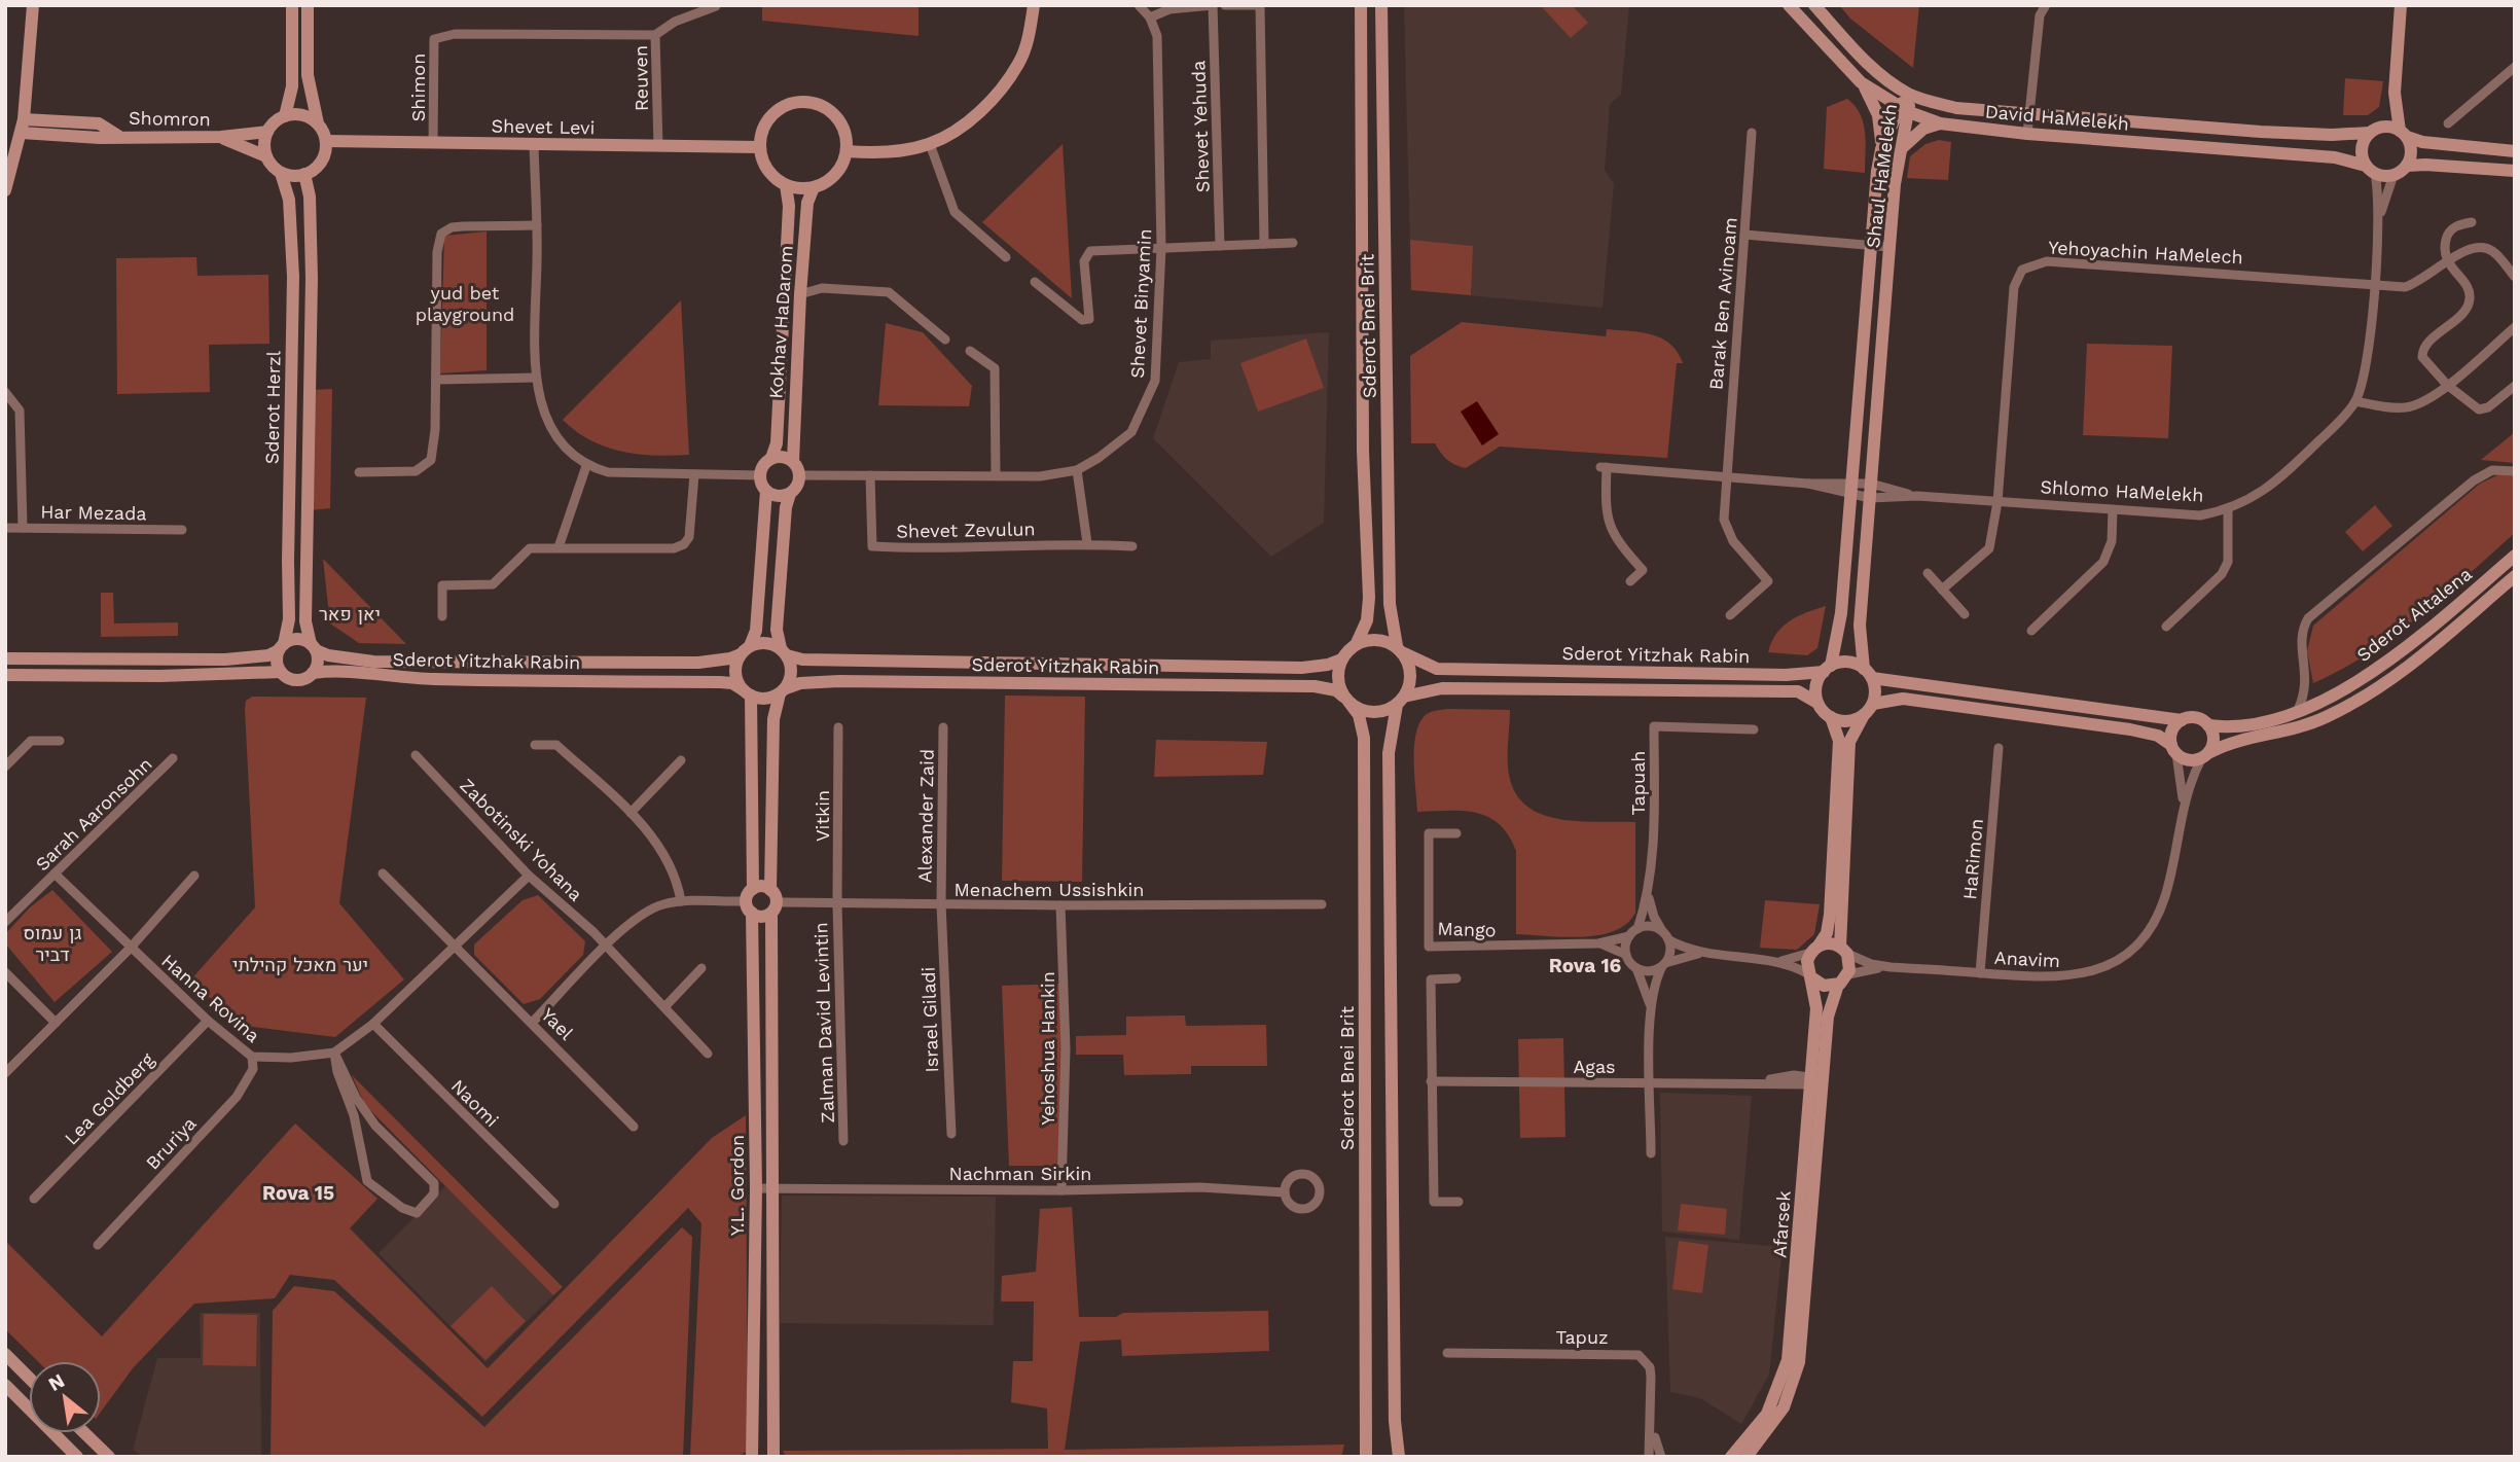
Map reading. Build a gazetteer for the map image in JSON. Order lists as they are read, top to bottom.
{
  "streets": {
    "main road": [
      "David HaMelekh",
      "Shomron",
      "Shevet Levi",
      "Shaul HaMelekh",
      "Kokhav HaDarom",
      "Sderot Bnei Brit",
      "Sderot Herzl",
      "Sderot Altalena",
      "Sderot Yitzhak Rabin",
      "Y.L. Gordon",
      "Afarsek"
    ],
    "street": [
      "Reuven",
      "Shimon",
      "Shevet Yehuda",
      "Yehoyachin HaMelech",
      "Shevet Binyamin",
      "Barak Ben Avinoam",
      "Shlomo HaMelekh",
      "Har Mezada",
      "Shevet Zevulun",
      "Tapuah",
      "Sarah Aaronsohn",
      "Vitkin",
      "Alexander Zaid",
      "Zabotinski Yohana",
      "HaRimon",
      "Menachem Ussishkin",
      "Mango",
      "Anavim",
      "Hanna Rovina",
      "Israel Giladi",
      "Zalman David Levintin",
      "Yael",
      "Yehoshua Hankin",
      "Agas",
      "Lea Goldberg",
      "Naomi",
      "Bruriya",
      "Nachman Sirkin",
      "Tapuz"
    ]
  },
  "crossings": [
    ["Reuven", "Shimon"],
    ["Reuven", "Shevet Levi"],
    ["Shimon", "Shevet Levi"],
    ["David HaMelekh", "Shaul HaMelekh"],
    ["David HaMelekh", "Shlomo HaMelekh"],
    ["Shomron", "Shevet Levi"],
    ["Shomron", "Sderot Herzl"],
    ["Shevet Levi", "Kokhav HaDarom"],
    ["Shevet Levi", "Sderot Herzl"],
    ["Shevet Yehuda", "Shevet Binyamin"],
    ["Shaul HaMelekh", "Shlomo HaMelekh"],
    ["Shaul HaMelekh", "Sderot Yitzhak Rabin"],
    ["Yehoyachin HaMelech", "Shlomo HaMelekh"],
    ["Shevet Binyamin", "Kokhav HaDarom"],
    ["Shevet Binyamin", "Shevet Zevulun"],
    ["Barak Ben Avinoam", "Shlomo HaMelekh"],
    ["Sderot Bnei Brit", "Sderot Yitzhak Rabin"],
    ["Sderot Herzl", "Sderot Yitzhak Rabin"],
    ["Sderot Altalena", "Anavim"],
    ["Sderot Yitzhak Rabin", "Y.L. Gordon"],
    ["Tapuah", "Mango"],
    ["Sarah Aaronsohn", "Hanna Rovina"],
    ["Vitkin", "Menachem Ussishkin"],
    ["Vitkin", "Zalman David Levintin"],
    ["Alexander Zaid", "Menachem Ussishkin"],
    ["Alexander Zaid", "Israel Giladi"],
    ["Zabotinski Yohana", "Hanna Rovina"],
    ["HaRimon", "Anavim"],
    ["Menachem Ussishkin", "Israel Giladi"],
    ["Menachem Ussishkin", "Zalman David Levintin"],
    ["Menachem Ussishkin", "Yehoshua Hankin"],
    ["Menachem Ussishkin", "Y.L. Gordon"],
    ["Anavim", "Afarsek"],
    ["Hanna Rovina", "Yael"],
    ["Hanna Rovina", "Lea Goldberg"],
    ["Hanna Rovina", "Naomi"],
    ["Hanna Rovina", "Bruriya"],
    ["Yehoshua Hankin", "Nachman Sirkin"],
    ["Agas", "Afarsek"],
    ["Nachman Sirkin", "Y.L. Gordon"]
  ],
  "districts": ["Rova 16", "Rova 15"],
  "parks": [
    "yud bet playground",
    "יאן פאר",
    "גן עמוס דביר",
    "יער מאכל קהילתי"
  ],
  "north": "top left"
}
